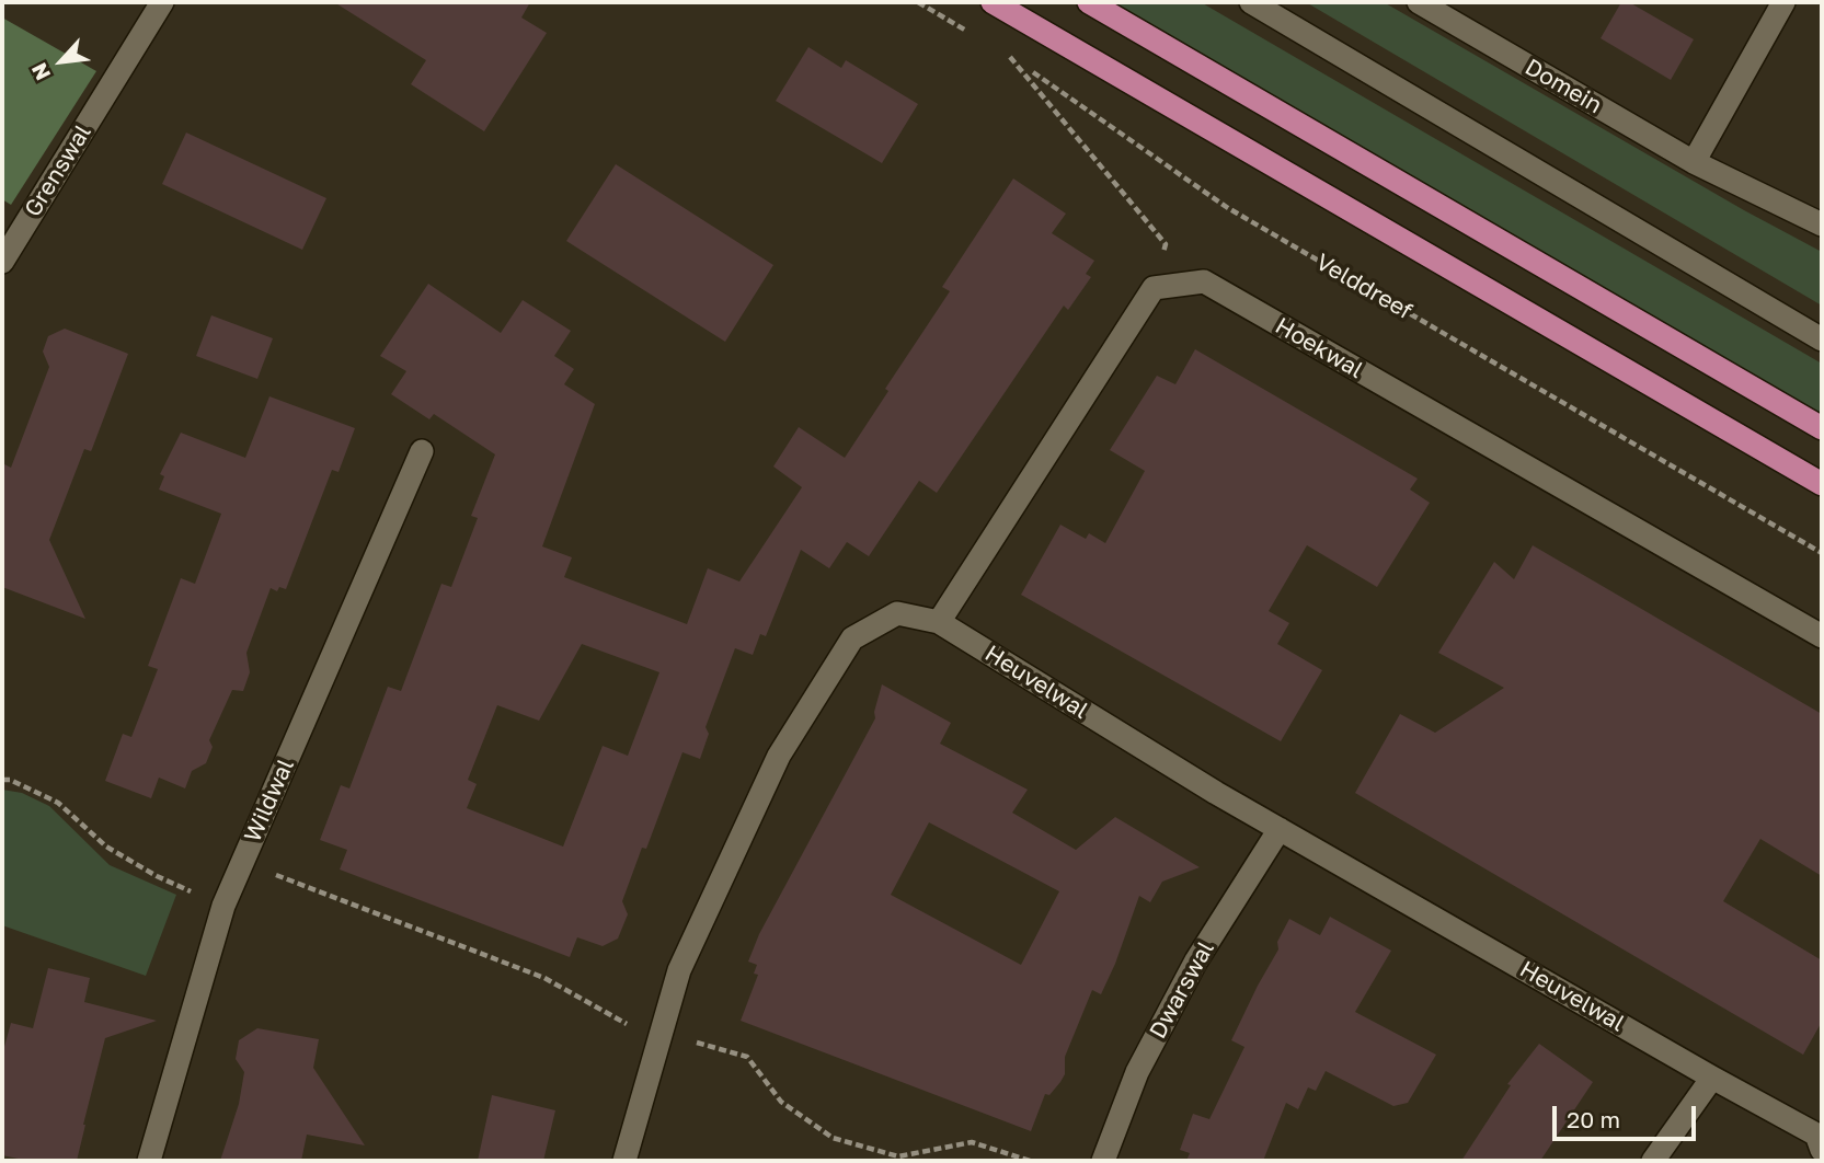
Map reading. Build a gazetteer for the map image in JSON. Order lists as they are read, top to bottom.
{
  "streets": {
    "street": [
      "Domein",
      "Grenswal",
      "Hoekwal",
      "Heuvelwal",
      "Wildwal",
      "Dwarswal"
    ],
    "path": ["Velddreef"]
  },
  "crossings": [
    ["Velddreef", "Hoekwal"],
    ["Heuvelwal", "Dwarswal"]
  ],
  "scale_bar": "20 m",
  "north": "bottom left"
}
